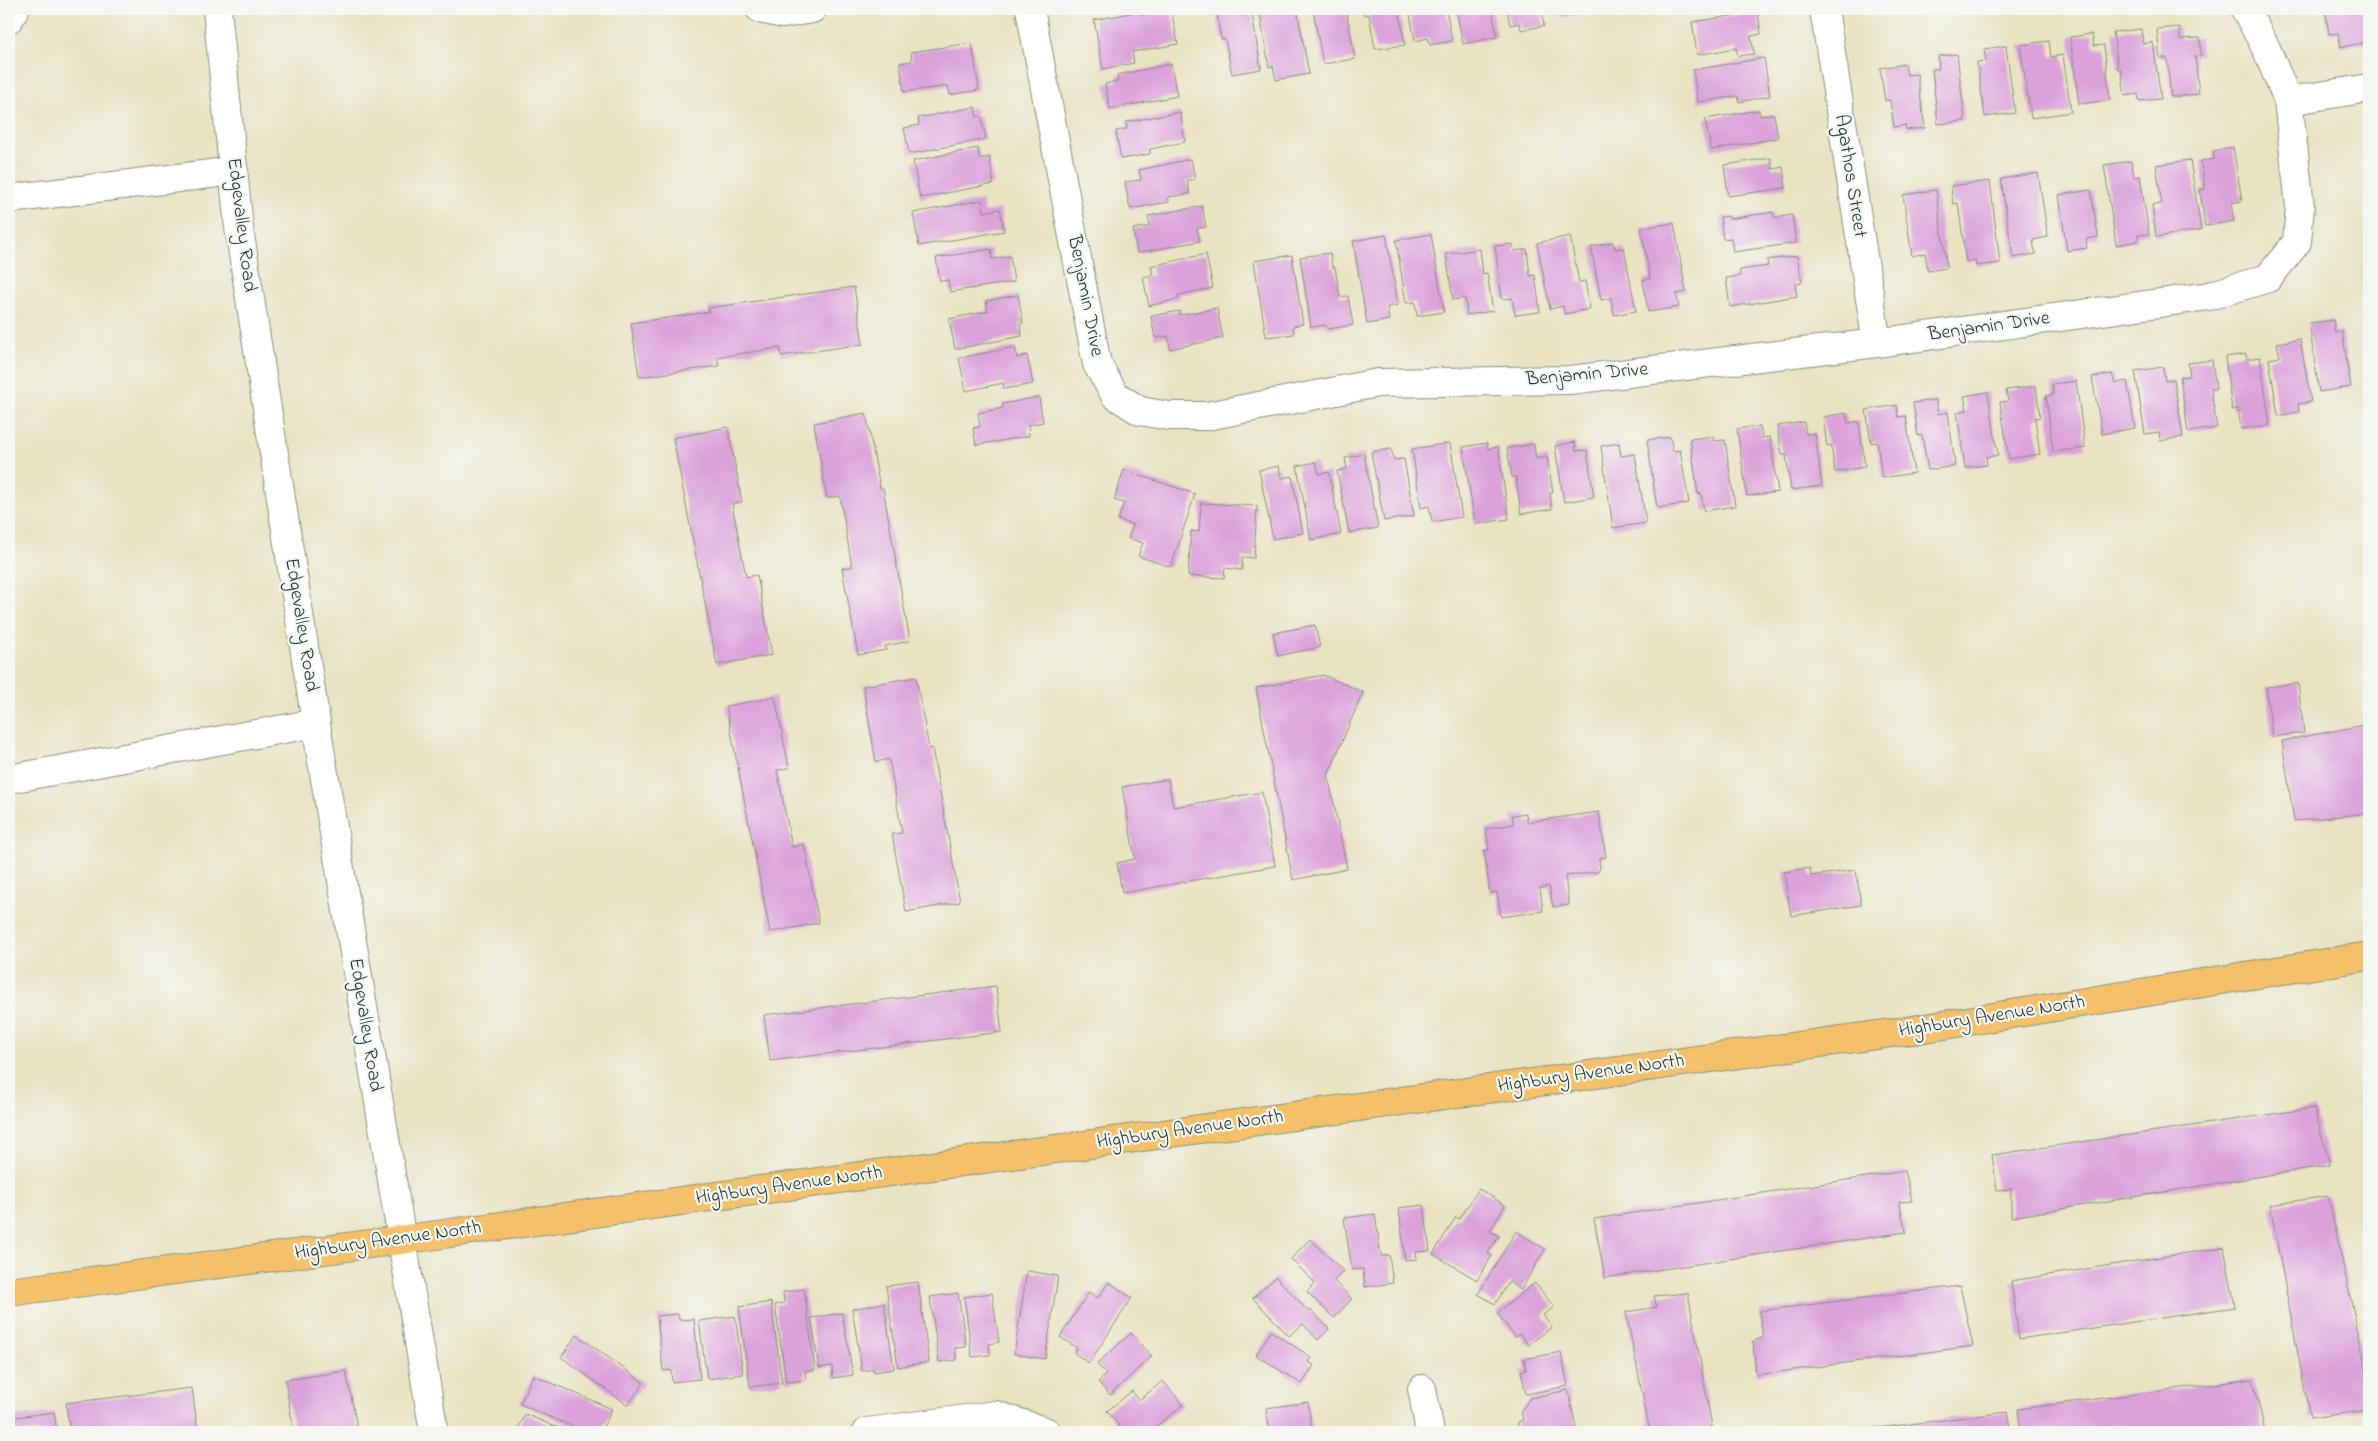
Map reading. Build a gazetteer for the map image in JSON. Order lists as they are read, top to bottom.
{
  "streets": {
    "main road": ["Highbury Avenue North"],
    "street": ["Agathos Street", "Edgevalley Road", "Benjamin Drive"]
  },
  "crossings": [
    ["Agathos Street", "Benjamin Drive"],
    ["Edgevalley Road", "Highbury Avenue North"]
  ]
}
